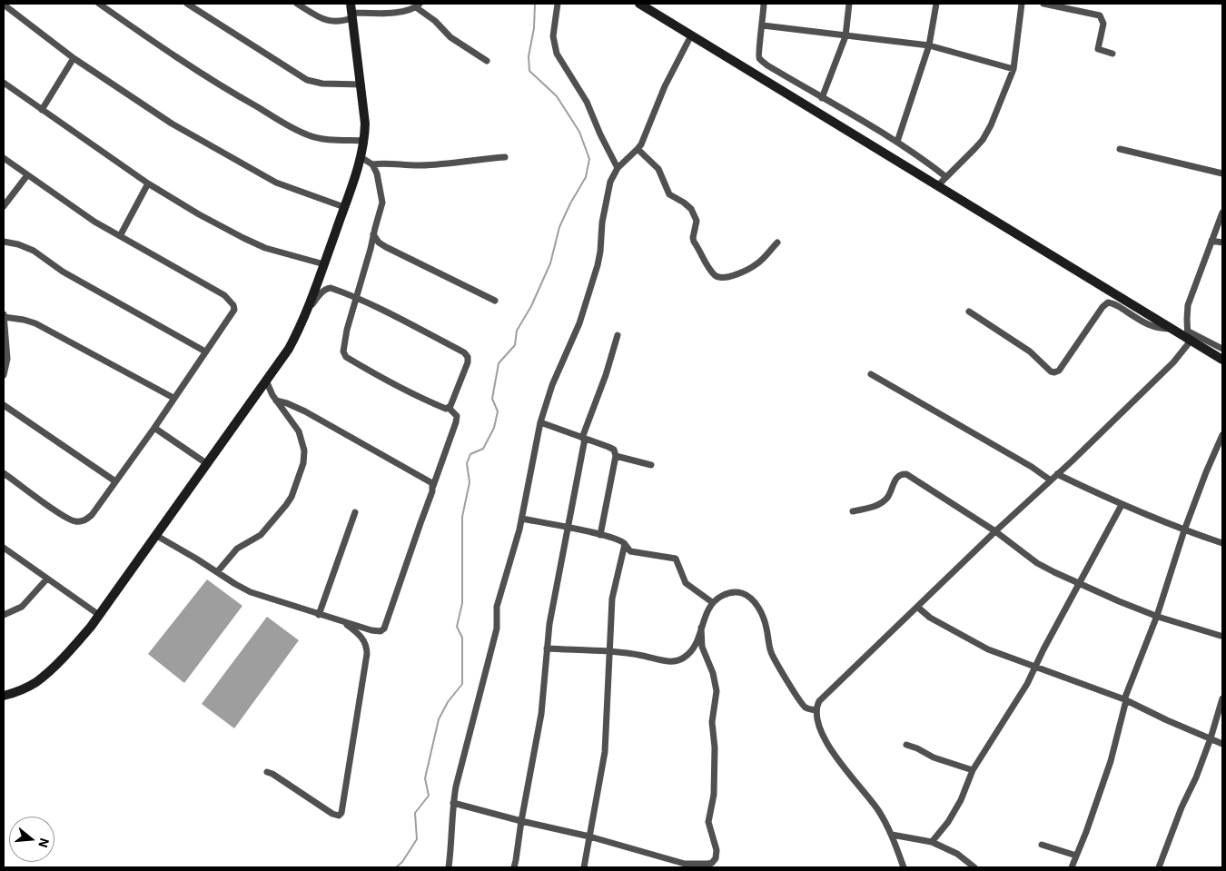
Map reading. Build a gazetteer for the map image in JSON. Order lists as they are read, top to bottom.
{
  "north": "right"
}
